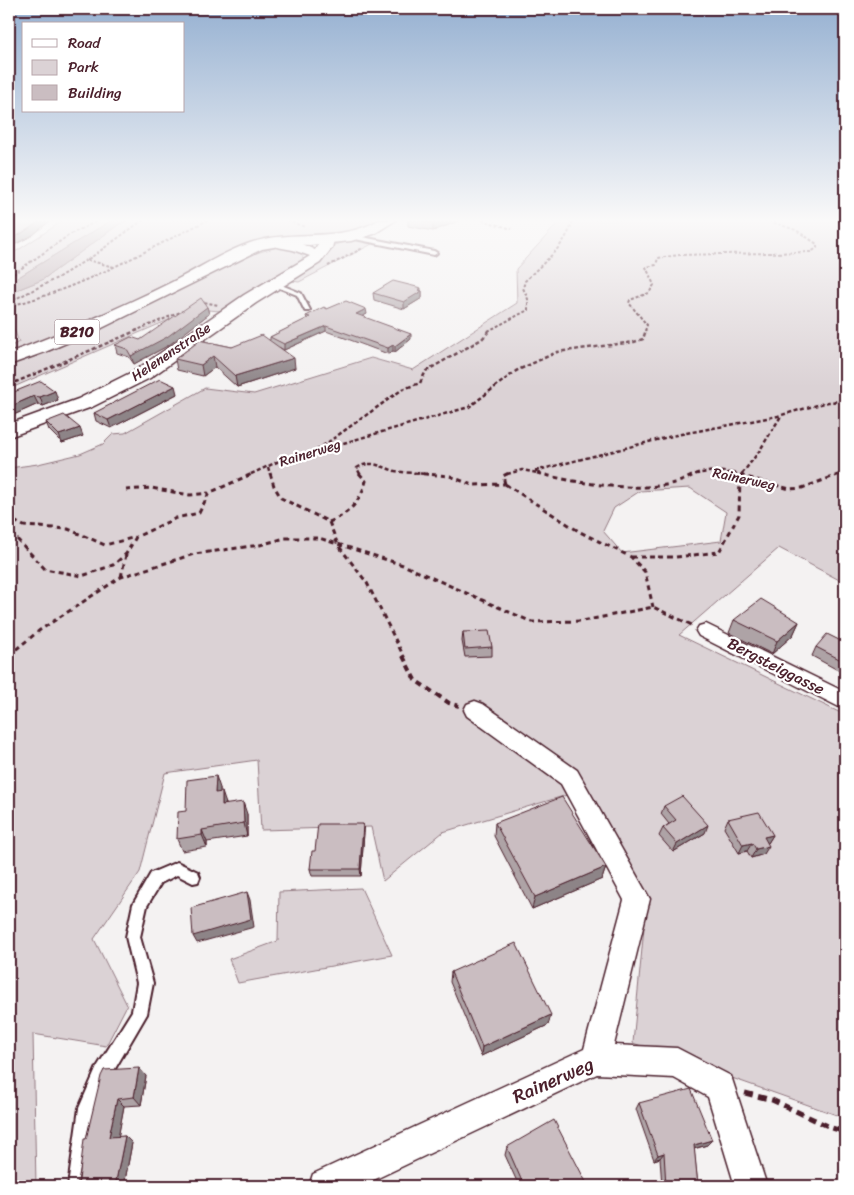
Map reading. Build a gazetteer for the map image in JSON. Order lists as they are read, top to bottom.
{
  "streets": {
    "main road": ["B210", "Helenenstraße"],
    "street": ["Rainerweg", "Bergsteiggasse"]
  },
  "legend": ["Road", "Park", "Building"]
}
